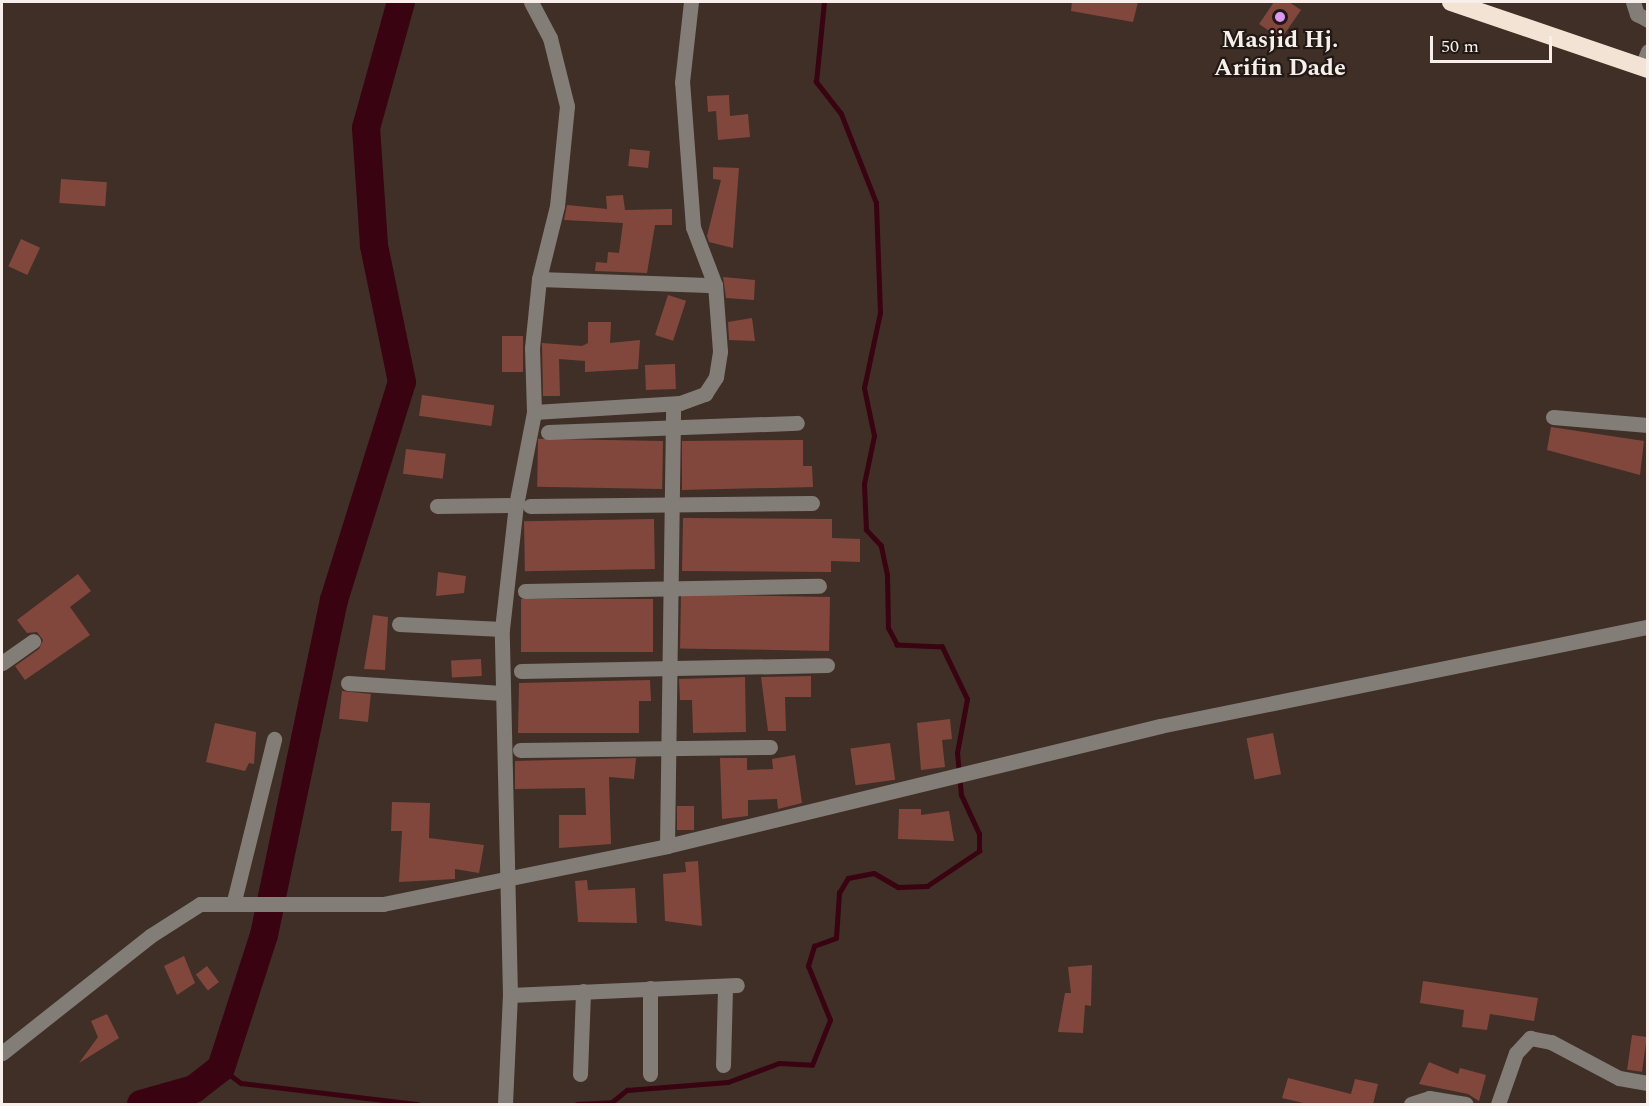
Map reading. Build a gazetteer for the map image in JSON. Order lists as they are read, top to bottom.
{
  "places": ["Masjid Hj. Arifin Dade"],
  "scale_bar": "50 m"
}
